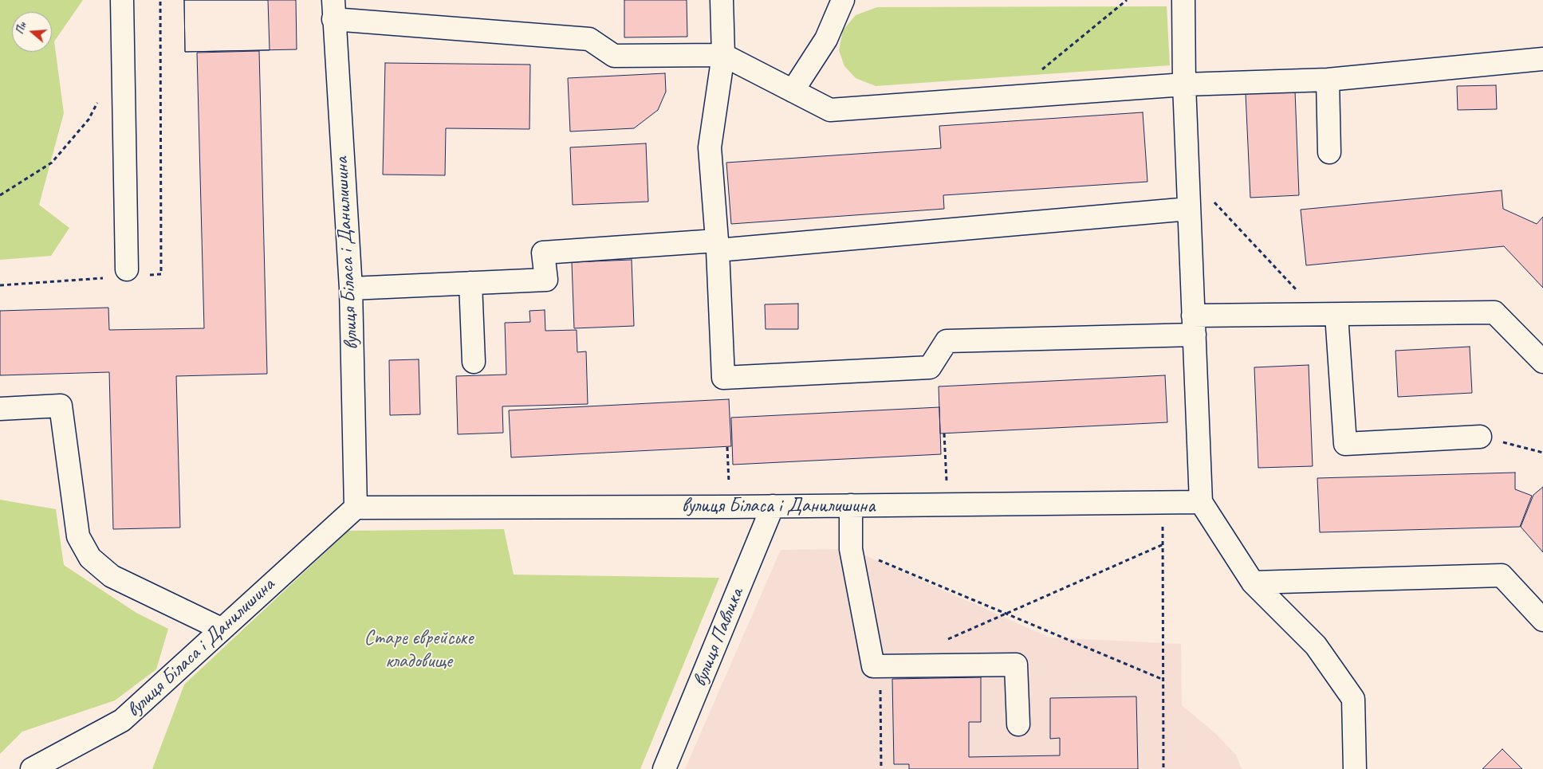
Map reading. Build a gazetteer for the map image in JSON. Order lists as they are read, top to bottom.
{
  "streets": {
    "street": ["вулиця Біласа і Данилишина", "вулиця Павлика"]
  },
  "crossings": [
    ["вулиця Біласа і Данилишина", "вулиця Павлика"]
  ],
  "parks": ["Старе єврейське кладовище"],
  "north": "left"
}
